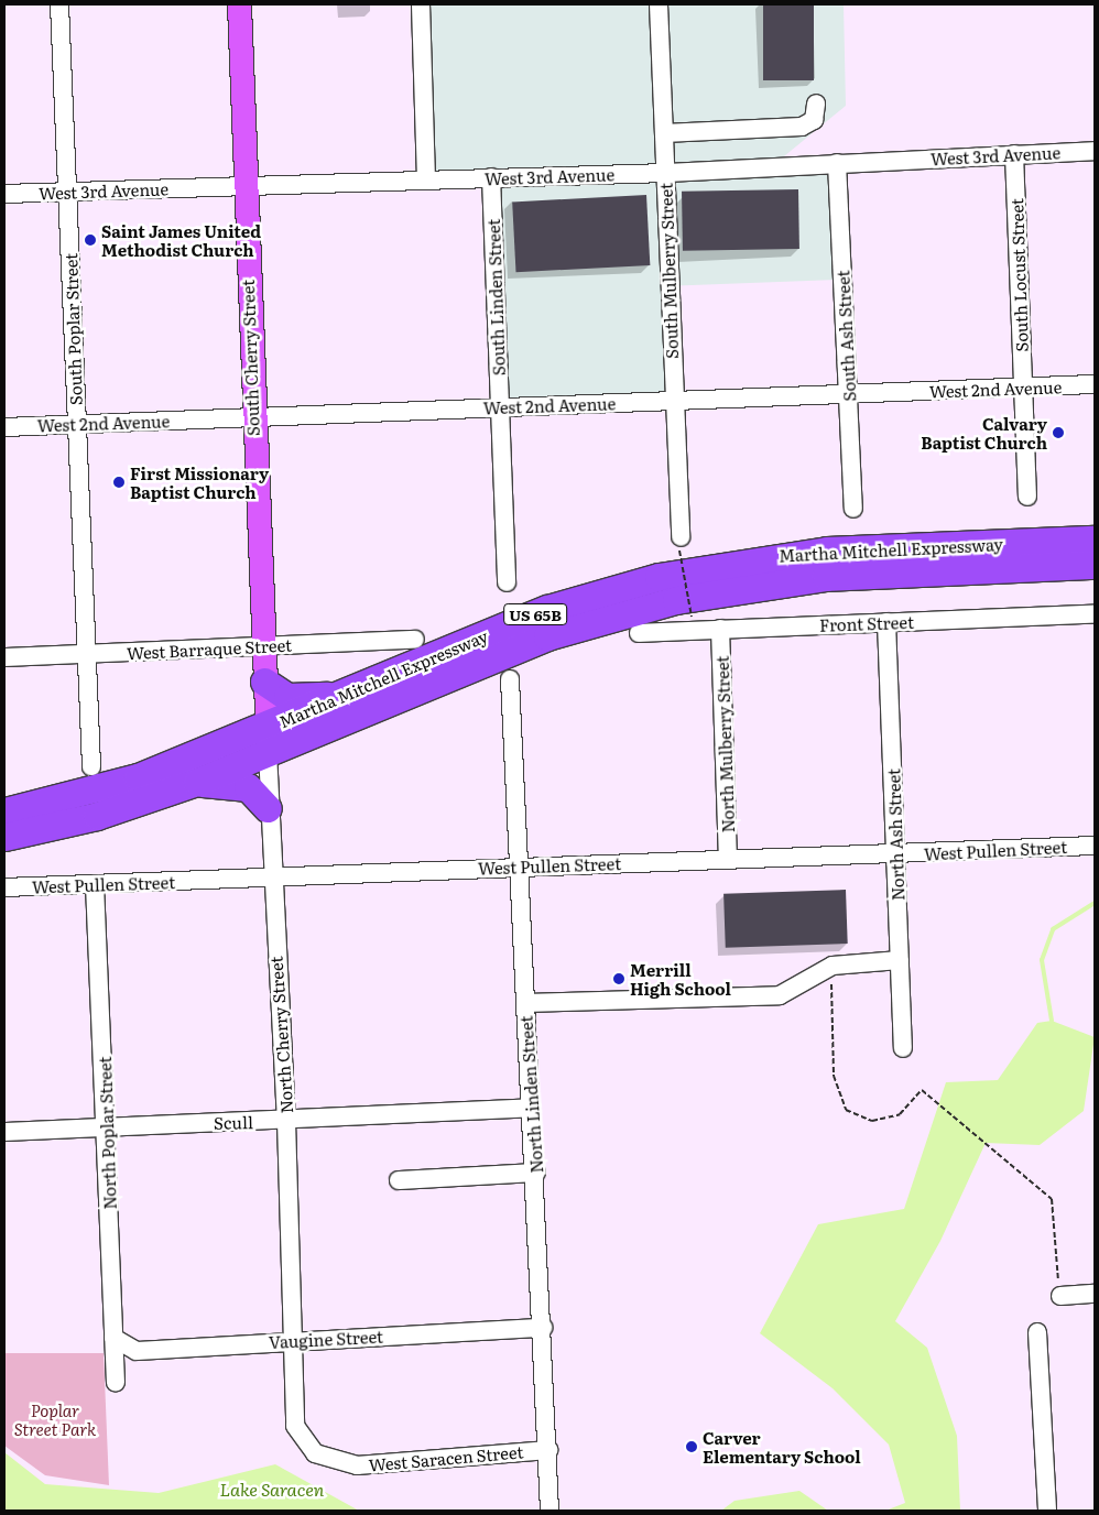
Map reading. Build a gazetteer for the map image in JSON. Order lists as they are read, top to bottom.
{
  "streets": {
    "highway": ["Martha Mitchell Expressway", "US 65B"],
    "main road": ["South Cherry Street", "North Cherry Street"],
    "street": [
      "West 3rd Avenue",
      "South Mulberry Street",
      "South Locust Street",
      "South Linden Street",
      "South Poplar Street",
      "South Ash Street",
      "West 2nd Avenue",
      "Front Street",
      "West Barraque Street",
      "North Mulberry Street",
      "North Ash Street",
      "West Pullen Street",
      "North Linden Street",
      "Scull",
      "North Poplar Street",
      "Vaugine Street",
      "West Saracen Street"
    ]
  },
  "crossings": [
    ["West 3rd Avenue", "South Mulberry Street"],
    ["West 3rd Avenue", "South Locust Street"],
    ["West 3rd Avenue", "South Linden Street"],
    ["West 3rd Avenue", "South Poplar Street"],
    ["West 3rd Avenue", "South Ash Street"],
    ["West 3rd Avenue", "South Cherry Street"],
    ["South Mulberry Street", "West 2nd Avenue"],
    ["South Locust Street", "West 2nd Avenue"],
    ["South Linden Street", "West 2nd Avenue"],
    ["South Poplar Street", "West 2nd Avenue"],
    ["South Poplar Street", "West Barraque Street"],
    ["South Ash Street", "West 2nd Avenue"],
    ["South Cherry Street", "West 2nd Avenue"],
    ["South Cherry Street", "West Barraque Street"],
    ["South Cherry Street", "North Cherry Street"],
    ["Martha Mitchell Expressway", "North Cherry Street"],
    ["Front Street", "North Mulberry Street"],
    ["Front Street", "North Ash Street"],
    ["West Barraque Street", "North Cherry Street"],
    ["North Mulberry Street", "West Pullen Street"],
    ["North Ash Street", "West Pullen Street"],
    ["West Pullen Street", "North Cherry Street"],
    ["West Pullen Street", "North Linden Street"],
    ["West Pullen Street", "North Poplar Street"],
    ["North Cherry Street", "Scull"],
    ["North Cherry Street", "Vaugine Street"],
    ["North Cherry Street", "West Saracen Street"],
    ["North Linden Street", "Scull"],
    ["North Linden Street", "Vaugine Street"],
    ["North Linden Street", "West Saracen Street"],
    ["Scull", "North Poplar Street"],
    ["North Poplar Street", "Vaugine Street"]
  ],
  "water": ["Lake Saracen"],
  "parks": ["Poplar Street Park"],
  "places": [
    "Saint James United Methodist Church",
    "Calvary Baptist Church",
    "First Missionary Baptist Church",
    "Merrill High School",
    "Carver Elementary School"
  ]
}
